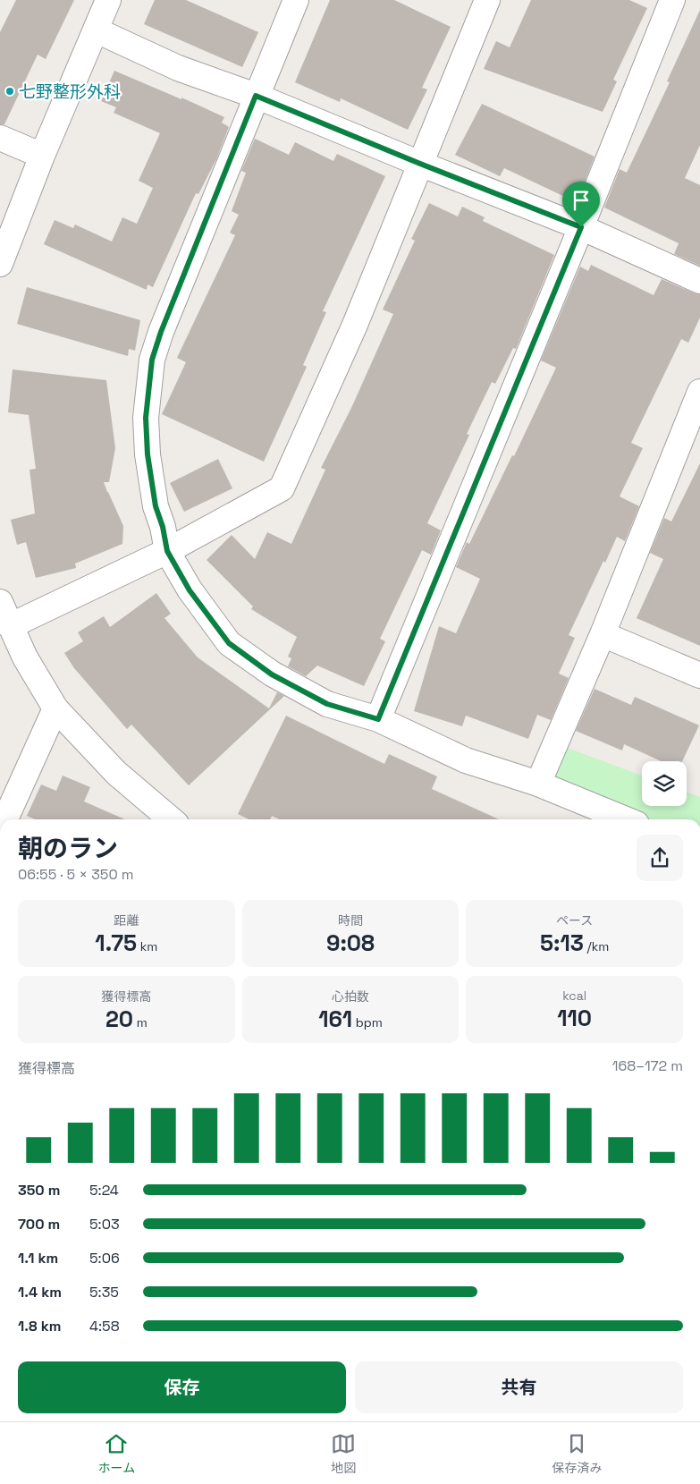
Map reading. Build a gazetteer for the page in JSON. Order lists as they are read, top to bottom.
{
  "places": ["七野整形外科"],
  "page": {
    "heading": ["朝のラン", "06:55 · 5 × 350 m"],
    "stats": [
      ["距離", "1.75 km"],
      ["時間", "9:08"],
      ["ペース", "5:13 /km"],
      ["獲得標高", "20 m"],
      ["心拍数", "161 bpm"],
      ["kcal", "110"]
    ],
    "chart": ["獲得標高", "168–172 m"],
    "list": [
      {
        "name": "350 m",
        "note": "5:24"
      },
      {
        "name": "700 m",
        "note": "5:03"
      },
      {
        "name": "1.1 km",
        "note": "5:06"
      },
      {
        "name": "1.4 km",
        "note": "5:35"
      },
      {
        "name": "1.8 km",
        "note": "4:58"
      }
    ],
    "buttons": ["保存", "共有"],
    "tabs": ["ホーム", "地図", "保存済み"]
  }
}
